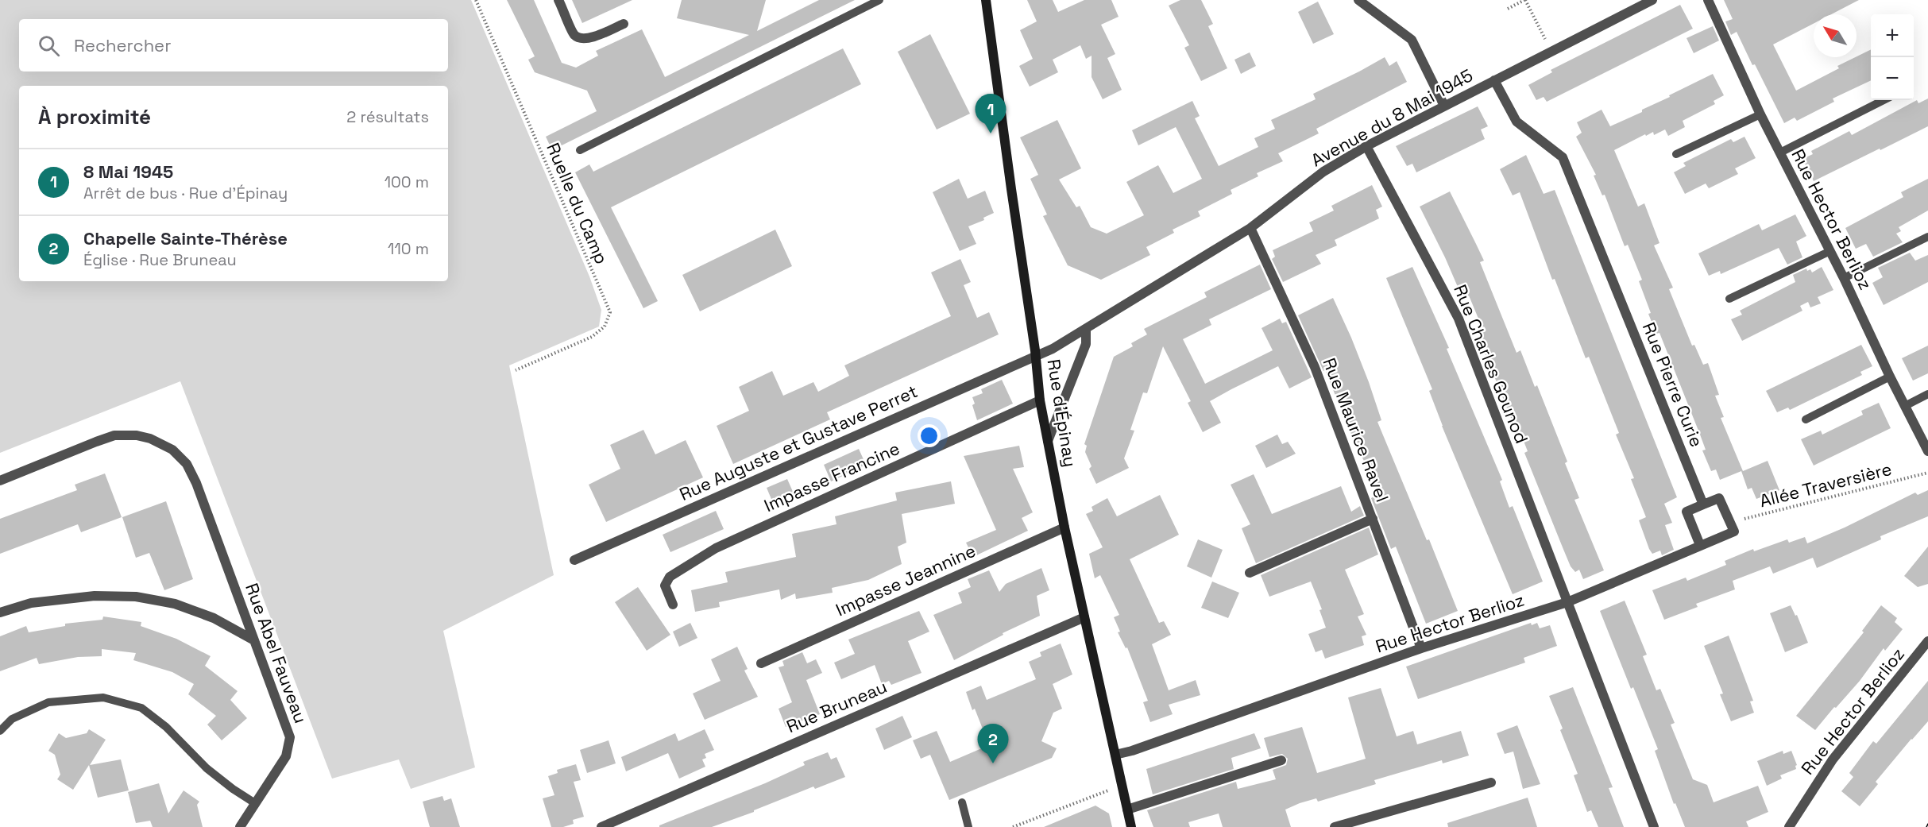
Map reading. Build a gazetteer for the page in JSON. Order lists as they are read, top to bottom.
{
  "streets": {
    "main road": ["Rue d'Épinay"],
    "street": [
      "Avenue du 8 Mai 1945",
      "Rue Hector Berlioz",
      "Rue Charles Gounod",
      "Rue Pierre Curie",
      "Rue Maurice Ravel",
      "Rue Auguste et Gustave Perret",
      "Impasse Francine",
      "Impasse Jeannine",
      "Rue Abel Fauveau",
      "Rue Bruneau"
    ],
    "path": ["Ruelle du Camp", "Allée Traversière"]
  },
  "crossings": [
    ["Avenue du 8 Mai 1945", "Rue Charles Gounod"],
    ["Avenue du 8 Mai 1945", "Rue Pierre Curie"],
    ["Avenue du 8 Mai 1945", "Rue d'Épinay"],
    ["Avenue du 8 Mai 1945", "Rue Maurice Ravel"],
    ["Avenue du 8 Mai 1945", "Rue Auguste et Gustave Perret"],
    ["Rue Hector Berlioz", "Rue Charles Gounod"],
    ["Rue Hector Berlioz", "Rue d'Épinay"],
    ["Rue Hector Berlioz", "Rue Maurice Ravel"],
    ["Rue d'Épinay", "Rue Auguste et Gustave Perret"],
    ["Rue d'Épinay", "Impasse Francine"],
    ["Rue d'Épinay", "Impasse Jeannine"],
    ["Rue d'Épinay", "Rue Bruneau"]
  ],
  "north": "top left",
  "page": {
    "map_buttons": ["+", "−"],
    "search": "Rechercher",
    "heading": ["À proximité", "2 résultats"],
    "pins": ["1", "2"],
    "list": [
      {
        "mark": "1",
        "name": "8 Mai 1945",
        "note": "Arrêt de bus · Rue d'Épinay",
        "value": "100 m"
      },
      {
        "mark": "2",
        "name": "Chapelle Sainte-Thérèse",
        "note": "Église · Rue Bruneau",
        "value": "110 m"
      }
    ]
  }
}
